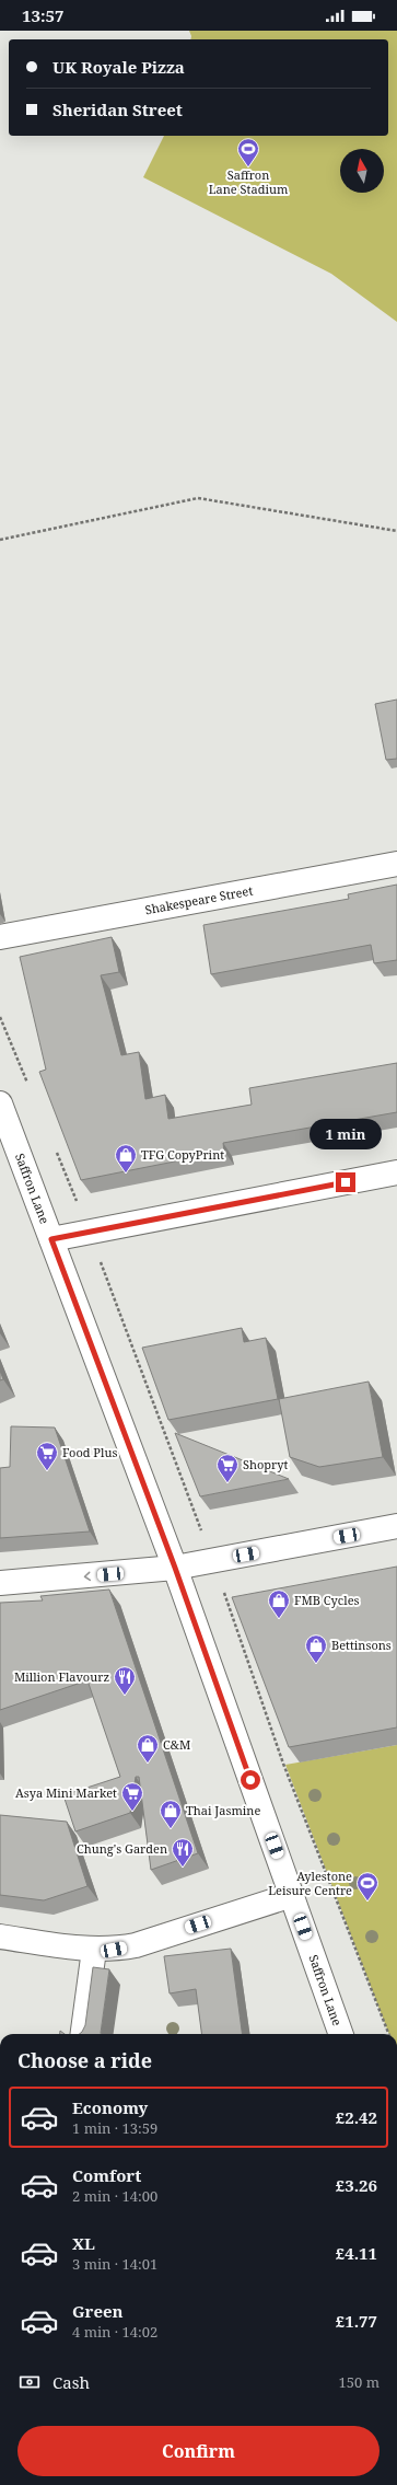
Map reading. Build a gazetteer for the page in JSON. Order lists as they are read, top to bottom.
{
  "streets": {
    "street": ["Shakespeare Street", "Saffron Lane"]
  },
  "places": {
    "sports": ["Saffron Lane Stadium", "Aylestone Leisure Centre"],
    "shop": [
      "TFG CopyPrint",
      "FMB Cycles",
      "Bettinsons",
      "C&M",
      "Thai Jasmine"
    ],
    "supermarket": ["Food Plus", "Shopryt", "Asya Mini Market"],
    "restaurant": ["Million Flavourz", "Chung's Garden"]
  },
  "north": "top",
  "page": {
    "status": "13:57",
    "banner": ["UK Royale Pizza", "Sheridan Street"],
    "bubble": "1 min",
    "heading": "Choose a ride",
    "list": [
      {
        "name": "Economy",
        "note": "1 min · 13:59",
        "value": "£2.42"
      },
      {
        "name": "Comfort",
        "note": "2 min · 14:00",
        "value": "£3.26"
      },
      {
        "name": "XL",
        "note": "3 min · 14:01",
        "value": "£4.11"
      },
      {
        "name": "Green",
        "note": "4 min · 14:02",
        "value": "£1.77"
      }
    ],
    "pay": ["Cash", "150 m"],
    "buttons": "Confirm"
  }
}
